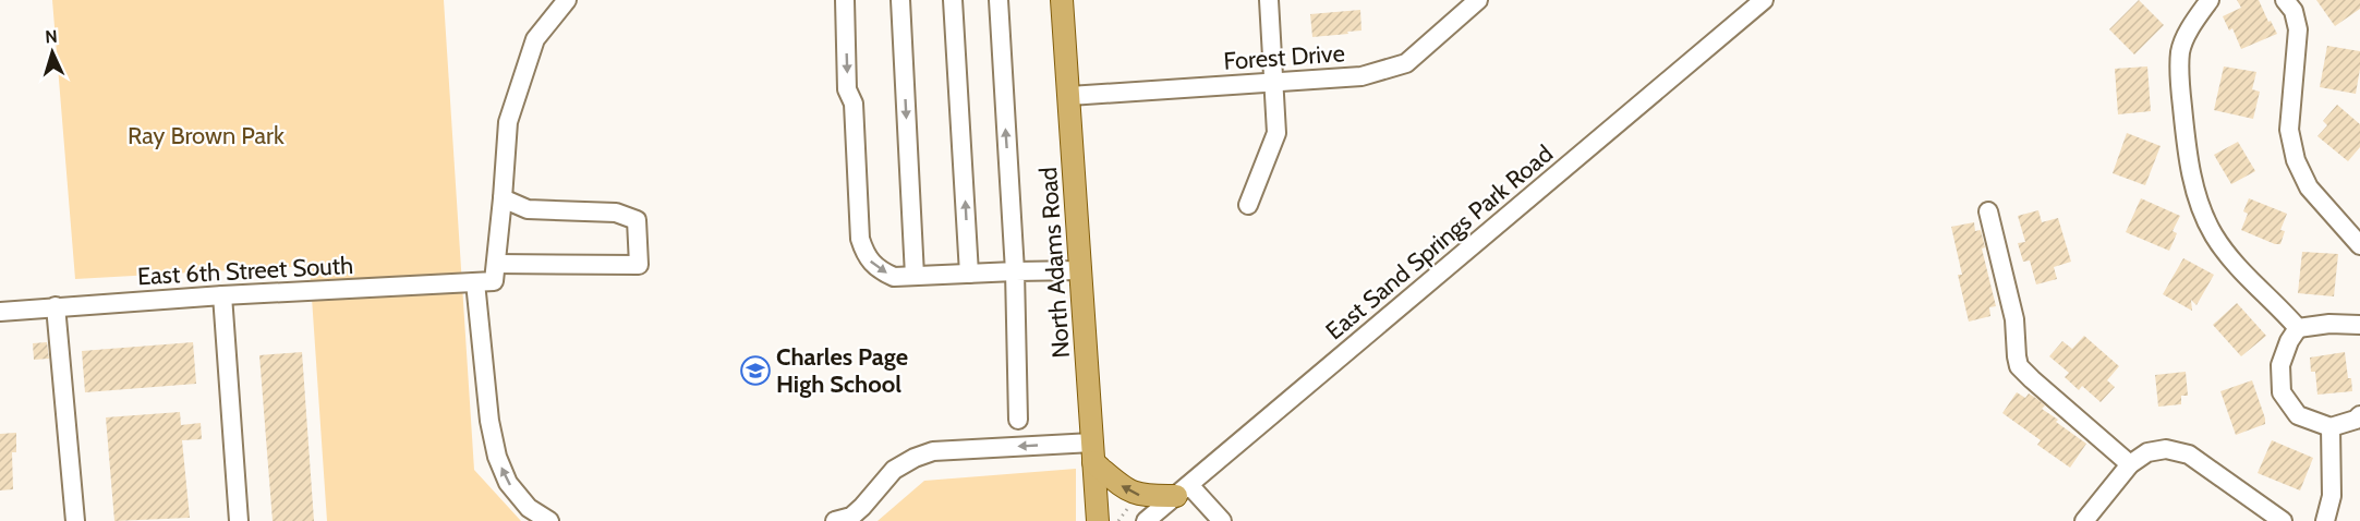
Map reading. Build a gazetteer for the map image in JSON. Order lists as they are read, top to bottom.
{
  "streets": {
    "main road": ["North Adams Road"],
    "street": ["Forest Drive", "East Sand Springs Park Road", "East 6th Street South"]
  },
  "crossings": [
    ["Forest Drive", "North Adams Road"]
  ],
  "parks": ["Ray Brown Park"],
  "places": {
    "school or university": ["Charles Page High School"]
  },
  "north": "top"
}
